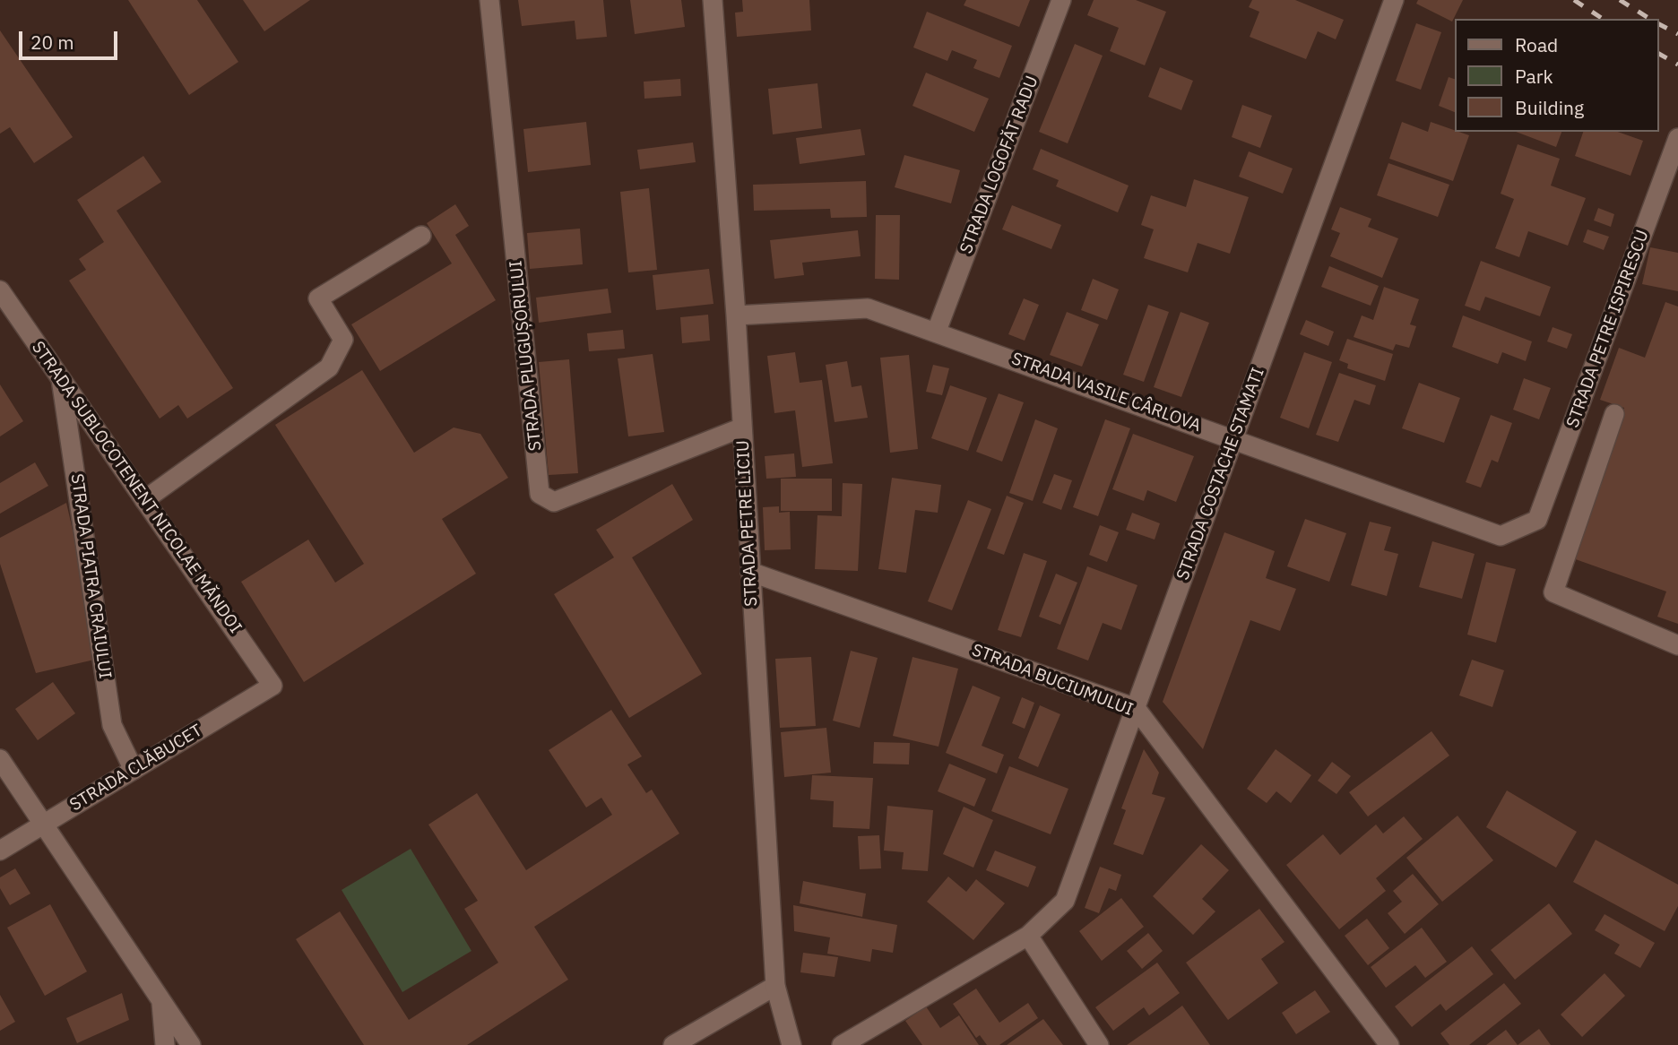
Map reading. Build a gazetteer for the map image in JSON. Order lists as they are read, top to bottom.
{
  "streets": {
    "street": [
      "STRADA LOGOFĂT RADU",
      "STRADA PETRE ISPIRESCU",
      "STRADA PLUGUȘORULUI",
      "STRADA VASILE CÂRLOVA",
      "STRADA COSTACHE STAMATI",
      "STRADA SUBLOCOTENENT NICOLAE MĂNDOI",
      "STRADA PETRE LICIU",
      "STRADA PIATRA CRAIULUI",
      "STRADA BUCIUMULUI",
      "STRADA CLĂBUCET"
    ]
  },
  "crossings": [
    ["STRADA LOGOFĂT RADU", "STRADA VASILE CÂRLOVA"],
    ["STRADA PETRE ISPIRESCU", "STRADA VASILE CÂRLOVA"],
    ["STRADA PLUGUȘORULUI", "STRADA PETRE LICIU"],
    ["STRADA VASILE CÂRLOVA", "STRADA COSTACHE STAMATI"],
    ["STRADA VASILE CÂRLOVA", "STRADA PETRE LICIU"],
    ["STRADA COSTACHE STAMATI", "STRADA BUCIUMULUI"],
    ["STRADA SUBLOCOTENENT NICOLAE MĂNDOI", "STRADA PIATRA CRAIULUI"],
    ["STRADA SUBLOCOTENENT NICOLAE MĂNDOI", "STRADA CLĂBUCET"],
    ["STRADA PETRE LICIU", "STRADA BUCIUMULUI"],
    ["STRADA PIATRA CRAIULUI", "STRADA CLĂBUCET"]
  ],
  "legend": ["Road", "Park", "Building"],
  "scale_bar": "20 m"
}
